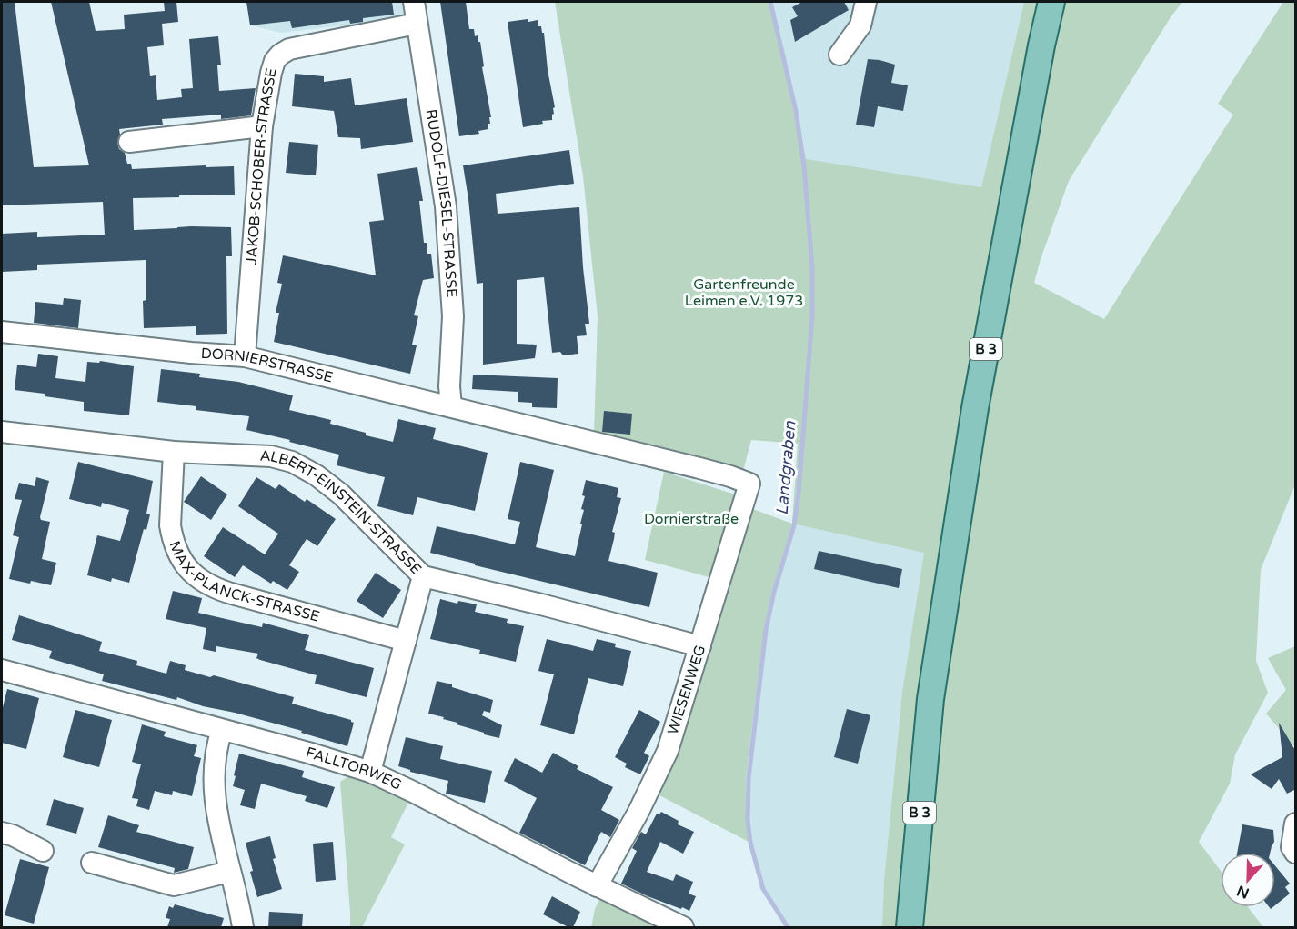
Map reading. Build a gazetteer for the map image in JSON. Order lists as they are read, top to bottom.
{
  "streets": {
    "main road": ["B 3"],
    "street": [
      "JAKOB-SCHOBER-STRASSE",
      "RUDOLF-DIESEL-STRASSE",
      "DORNIERSTRASSE",
      "ALBERT-EINSTEIN-STRASSE",
      "MAX-PLANCK-STRASSE",
      "WIESENWEG",
      "FALLTORWEG"
    ]
  },
  "crossings": [
    ["JAKOB-SCHOBER-STRASSE", "RUDOLF-DIESEL-STRASSE"],
    ["JAKOB-SCHOBER-STRASSE", "DORNIERSTRASSE"],
    ["RUDOLF-DIESEL-STRASSE", "DORNIERSTRASSE"],
    ["DORNIERSTRASSE", "WIESENWEG"],
    ["ALBERT-EINSTEIN-STRASSE", "MAX-PLANCK-STRASSE"],
    ["ALBERT-EINSTEIN-STRASSE", "WIESENWEG"],
    ["WIESENWEG", "FALLTORWEG"]
  ],
  "water": ["Landgraben"],
  "parks": ["Gartenfreunde Leimen e.V. 1973", "Dornierstraße"],
  "north": "bottom"
}
